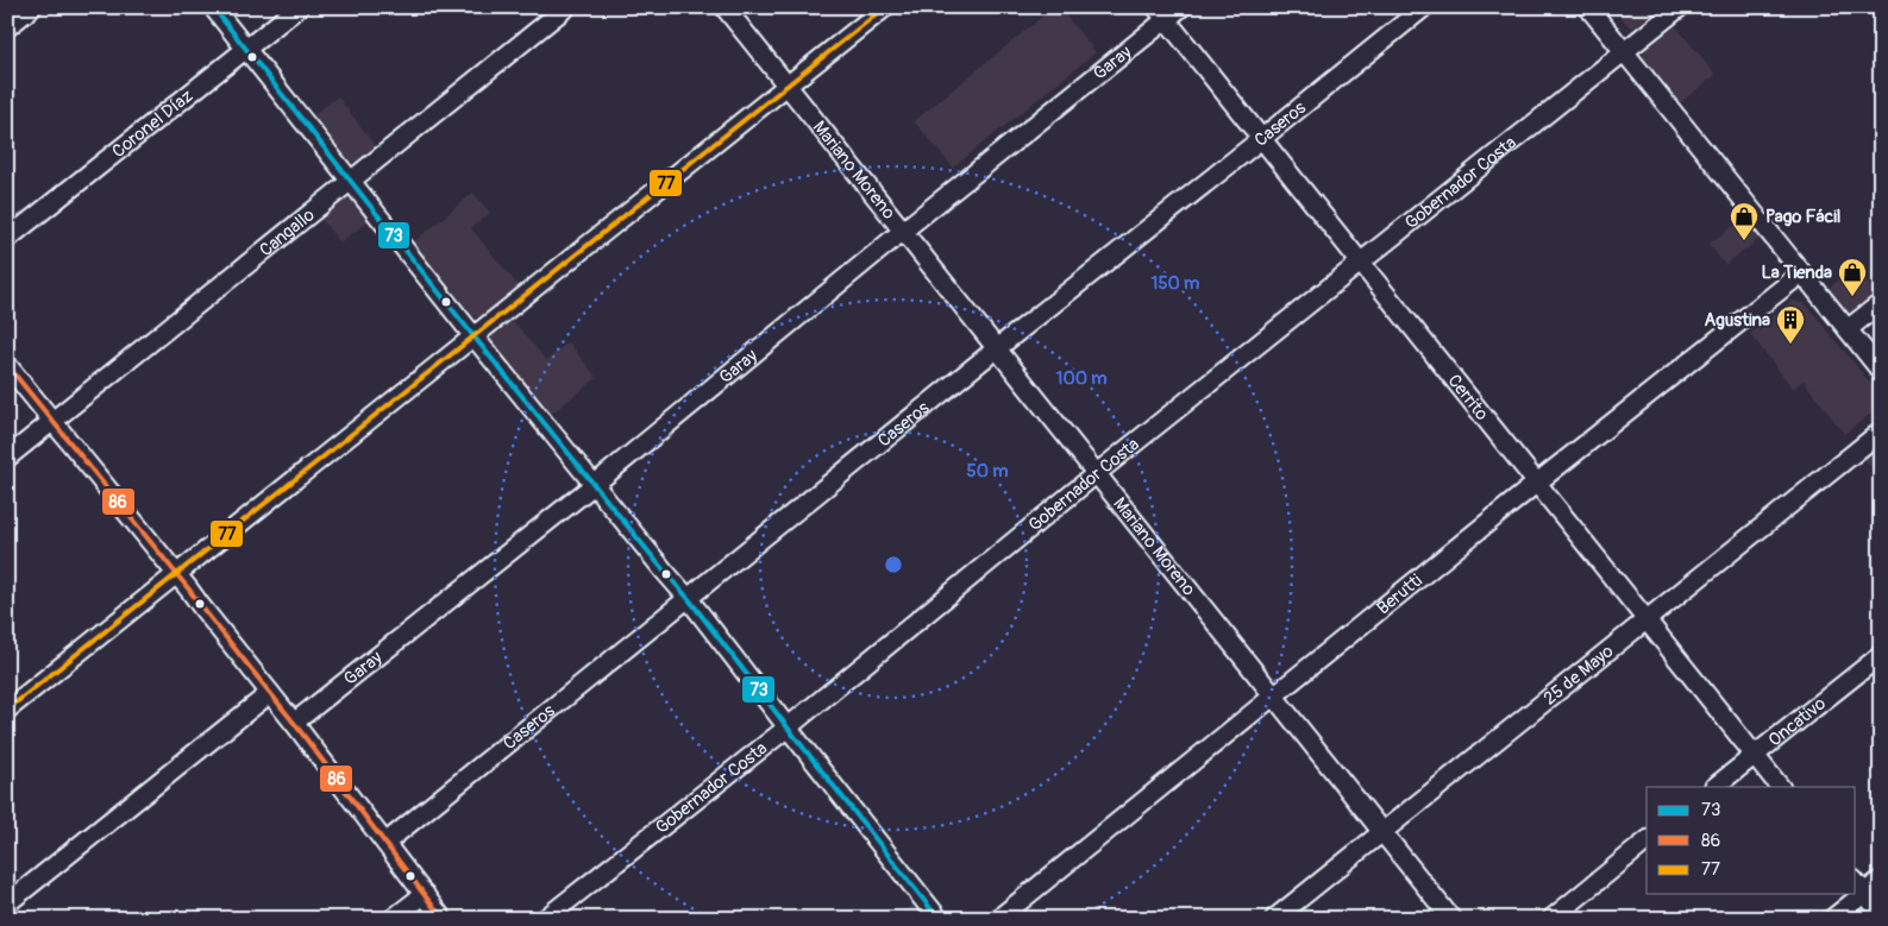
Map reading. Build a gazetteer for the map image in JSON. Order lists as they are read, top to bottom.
{
  "streets": {
    "street": [
      "Garay",
      "Coronel Díaz",
      "Caseros",
      "Mariano Moreno",
      "Gobernador Costa",
      "Cangallo",
      "Cerrito",
      "Berutti",
      "25 de Mayo",
      "Oncativo"
    ]
  },
  "crossings": [
    ["Garay", "Mariano Moreno"],
    ["Garay", "Cerrito"],
    ["Caseros", "Mariano Moreno"],
    ["Caseros", "Cerrito"],
    ["Mariano Moreno", "Gobernador Costa"],
    ["Mariano Moreno", "Berutti"],
    ["Mariano Moreno", "25 de Mayo"],
    ["Gobernador Costa", "Cerrito"],
    ["Cerrito", "Berutti"],
    ["Cerrito", "25 de Mayo"],
    ["Cerrito", "Oncativo"]
  ],
  "places": {
    "shop": ["Pago Fácil", "La Tienda"],
    "building": ["Agustina"]
  },
  "lines": ["transit line 73", "transit line 77", "transit line 86"],
  "legend": ["73", "86", "77"],
  "rings": ["150 m", "100 m", "50 m"]
}
